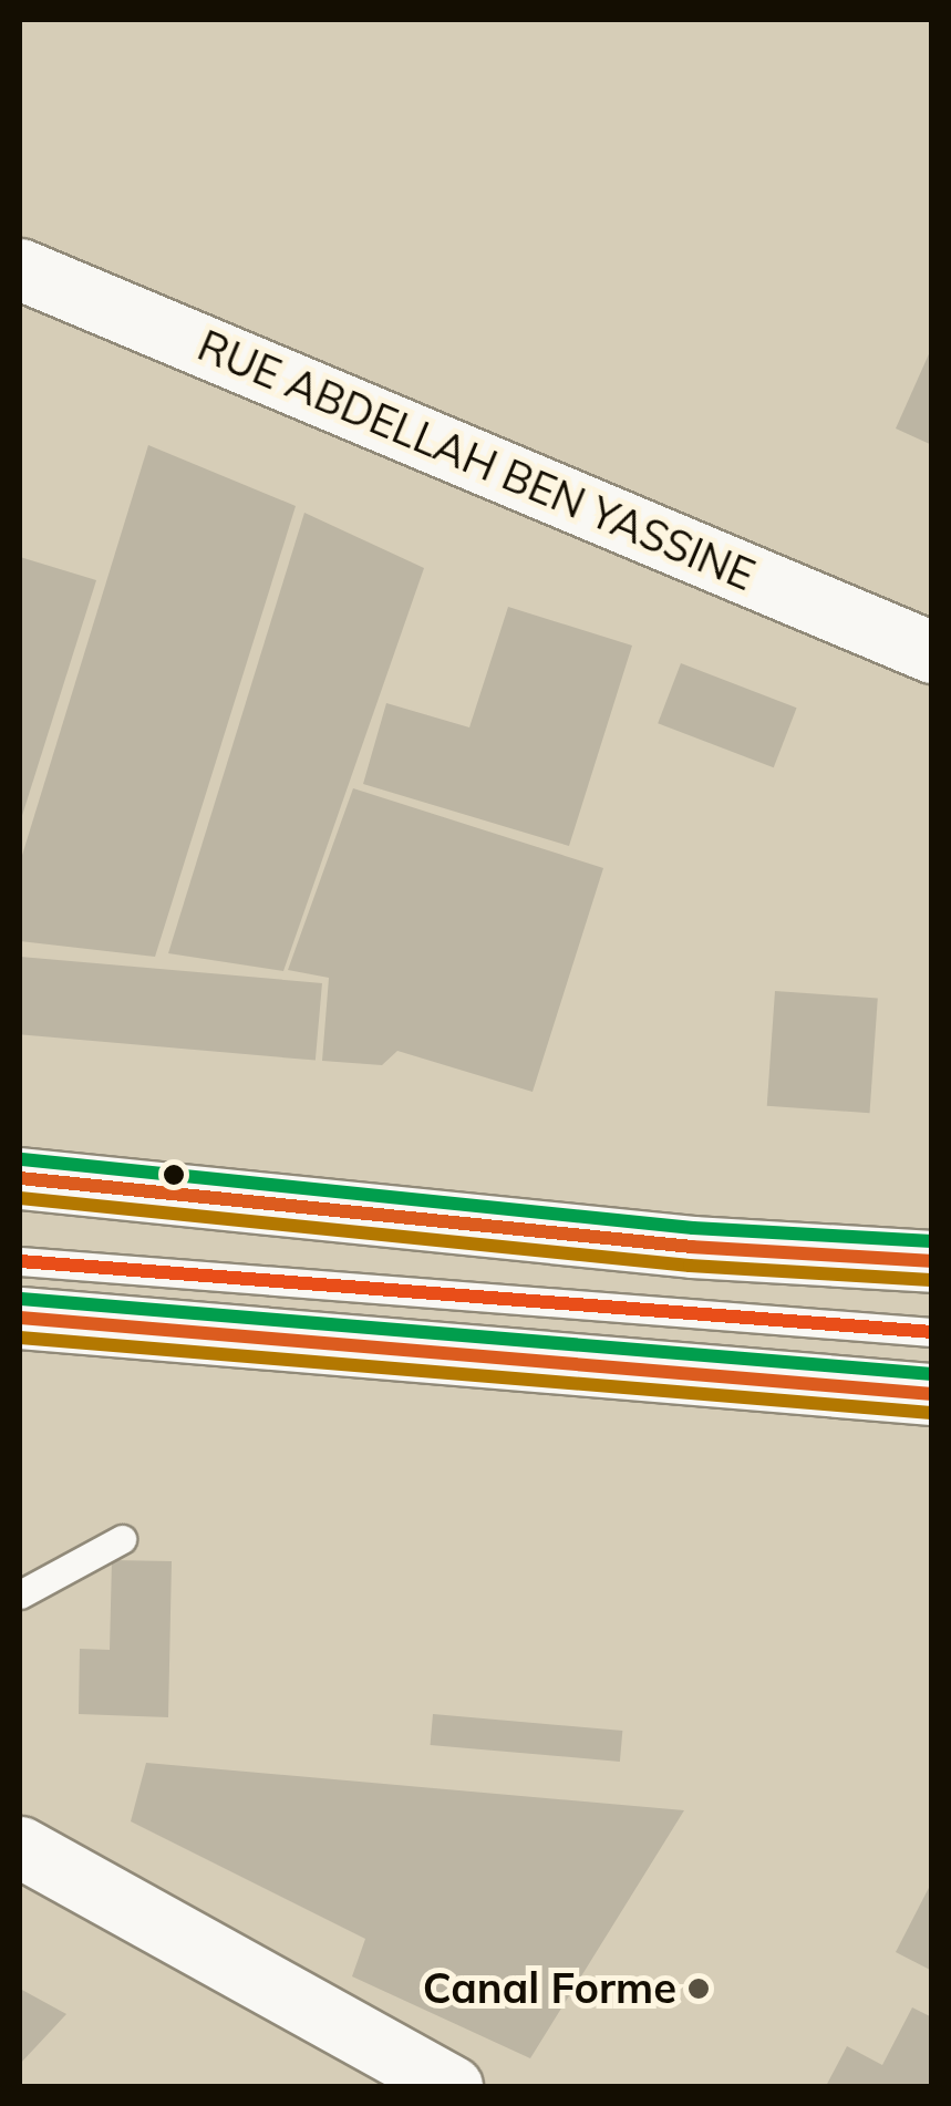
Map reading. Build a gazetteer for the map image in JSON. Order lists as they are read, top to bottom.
{
  "streets": {
    "main road": ["RUE ABDELLAH BEN YASSINE"]
  },
  "places": ["Canal Forme"]
}
